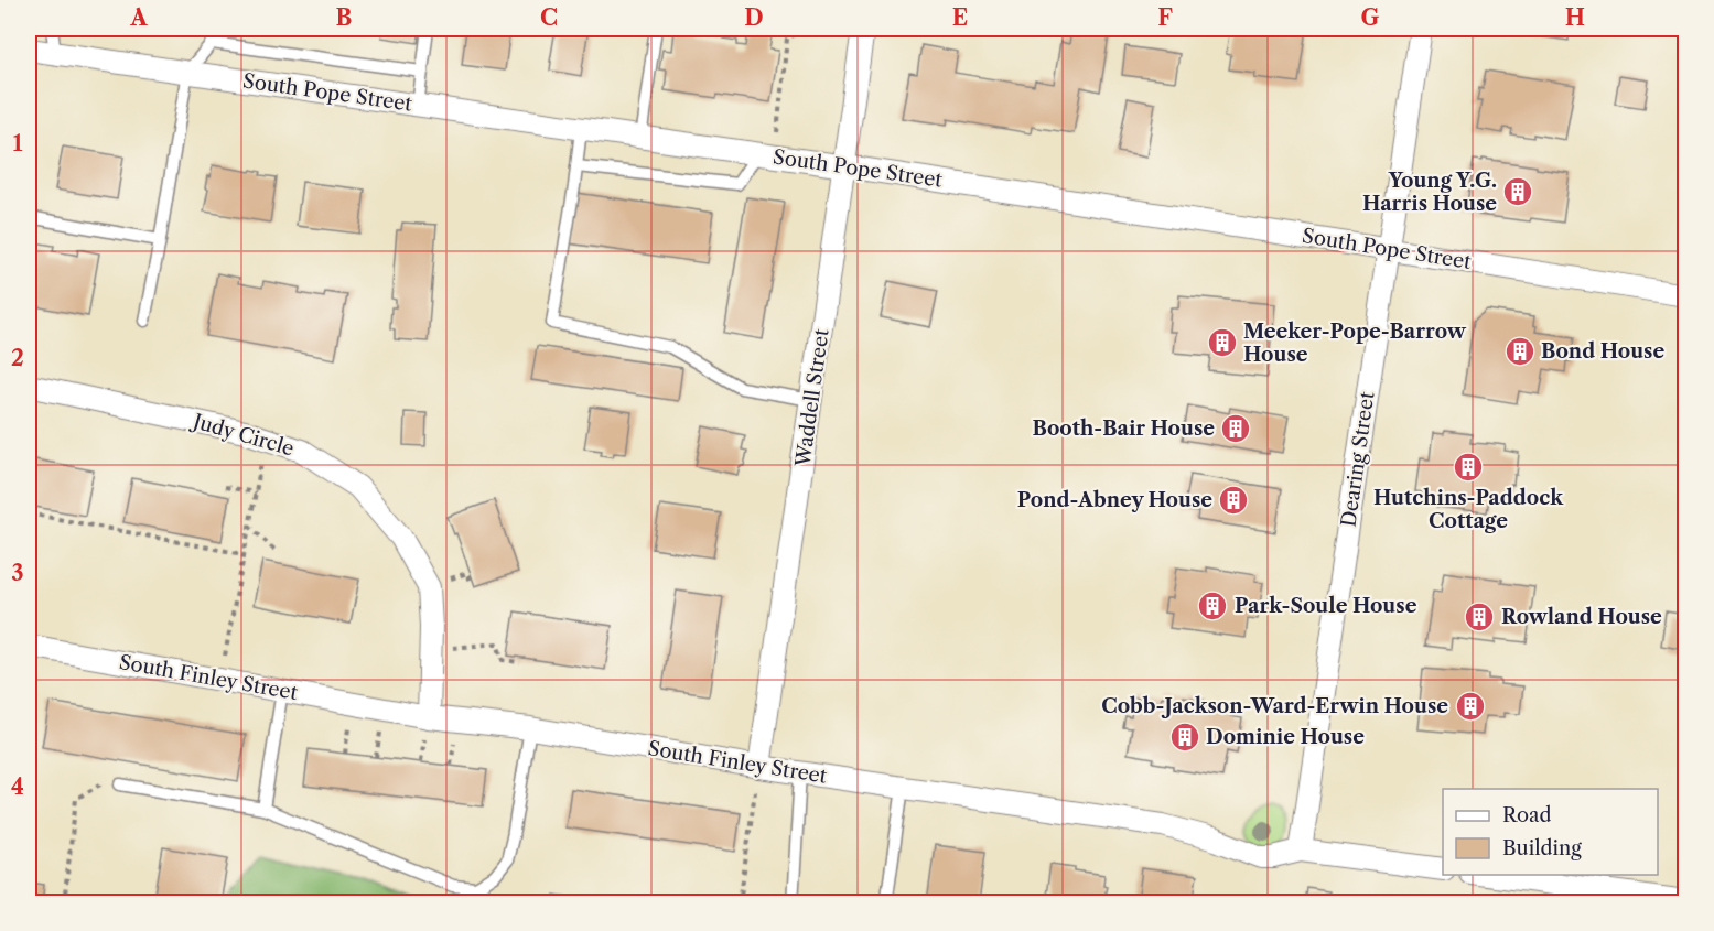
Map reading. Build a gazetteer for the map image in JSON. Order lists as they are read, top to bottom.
{
  "streets": {
    "street": [
      "South Pope Street",
      "Waddell Street",
      "Judy Circle",
      "Dearing Street",
      "South Finley Street"
    ]
  },
  "crossings": [
    ["South Pope Street", "Waddell Street"],
    ["South Pope Street", "Dearing Street"],
    ["Waddell Street", "South Finley Street"],
    ["Judy Circle", "South Finley Street"],
    ["Dearing Street", "South Finley Street"]
  ],
  "places": {
    "building": [
      "Young Y.G. Harris House",
      "Meeker-Pope-Barrow House",
      "Bond House",
      "Booth-Bair House",
      "Hutchins-Paddock Cottage",
      "Pond-Abney House",
      "Park-Soule House",
      "Rowland House",
      "Cobb-Jackson-Ward-Erwin House",
      "Dominie House"
    ]
  },
  "legend": ["Road", "Building"],
  "grid": {
    "columns": [
      "A",
      "B",
      "C",
      "D",
      "E",
      "F",
      "G",
      "H"
    ],
    "rows": [
      "1",
      "2",
      "3",
      "4"
    ]
  }
}
